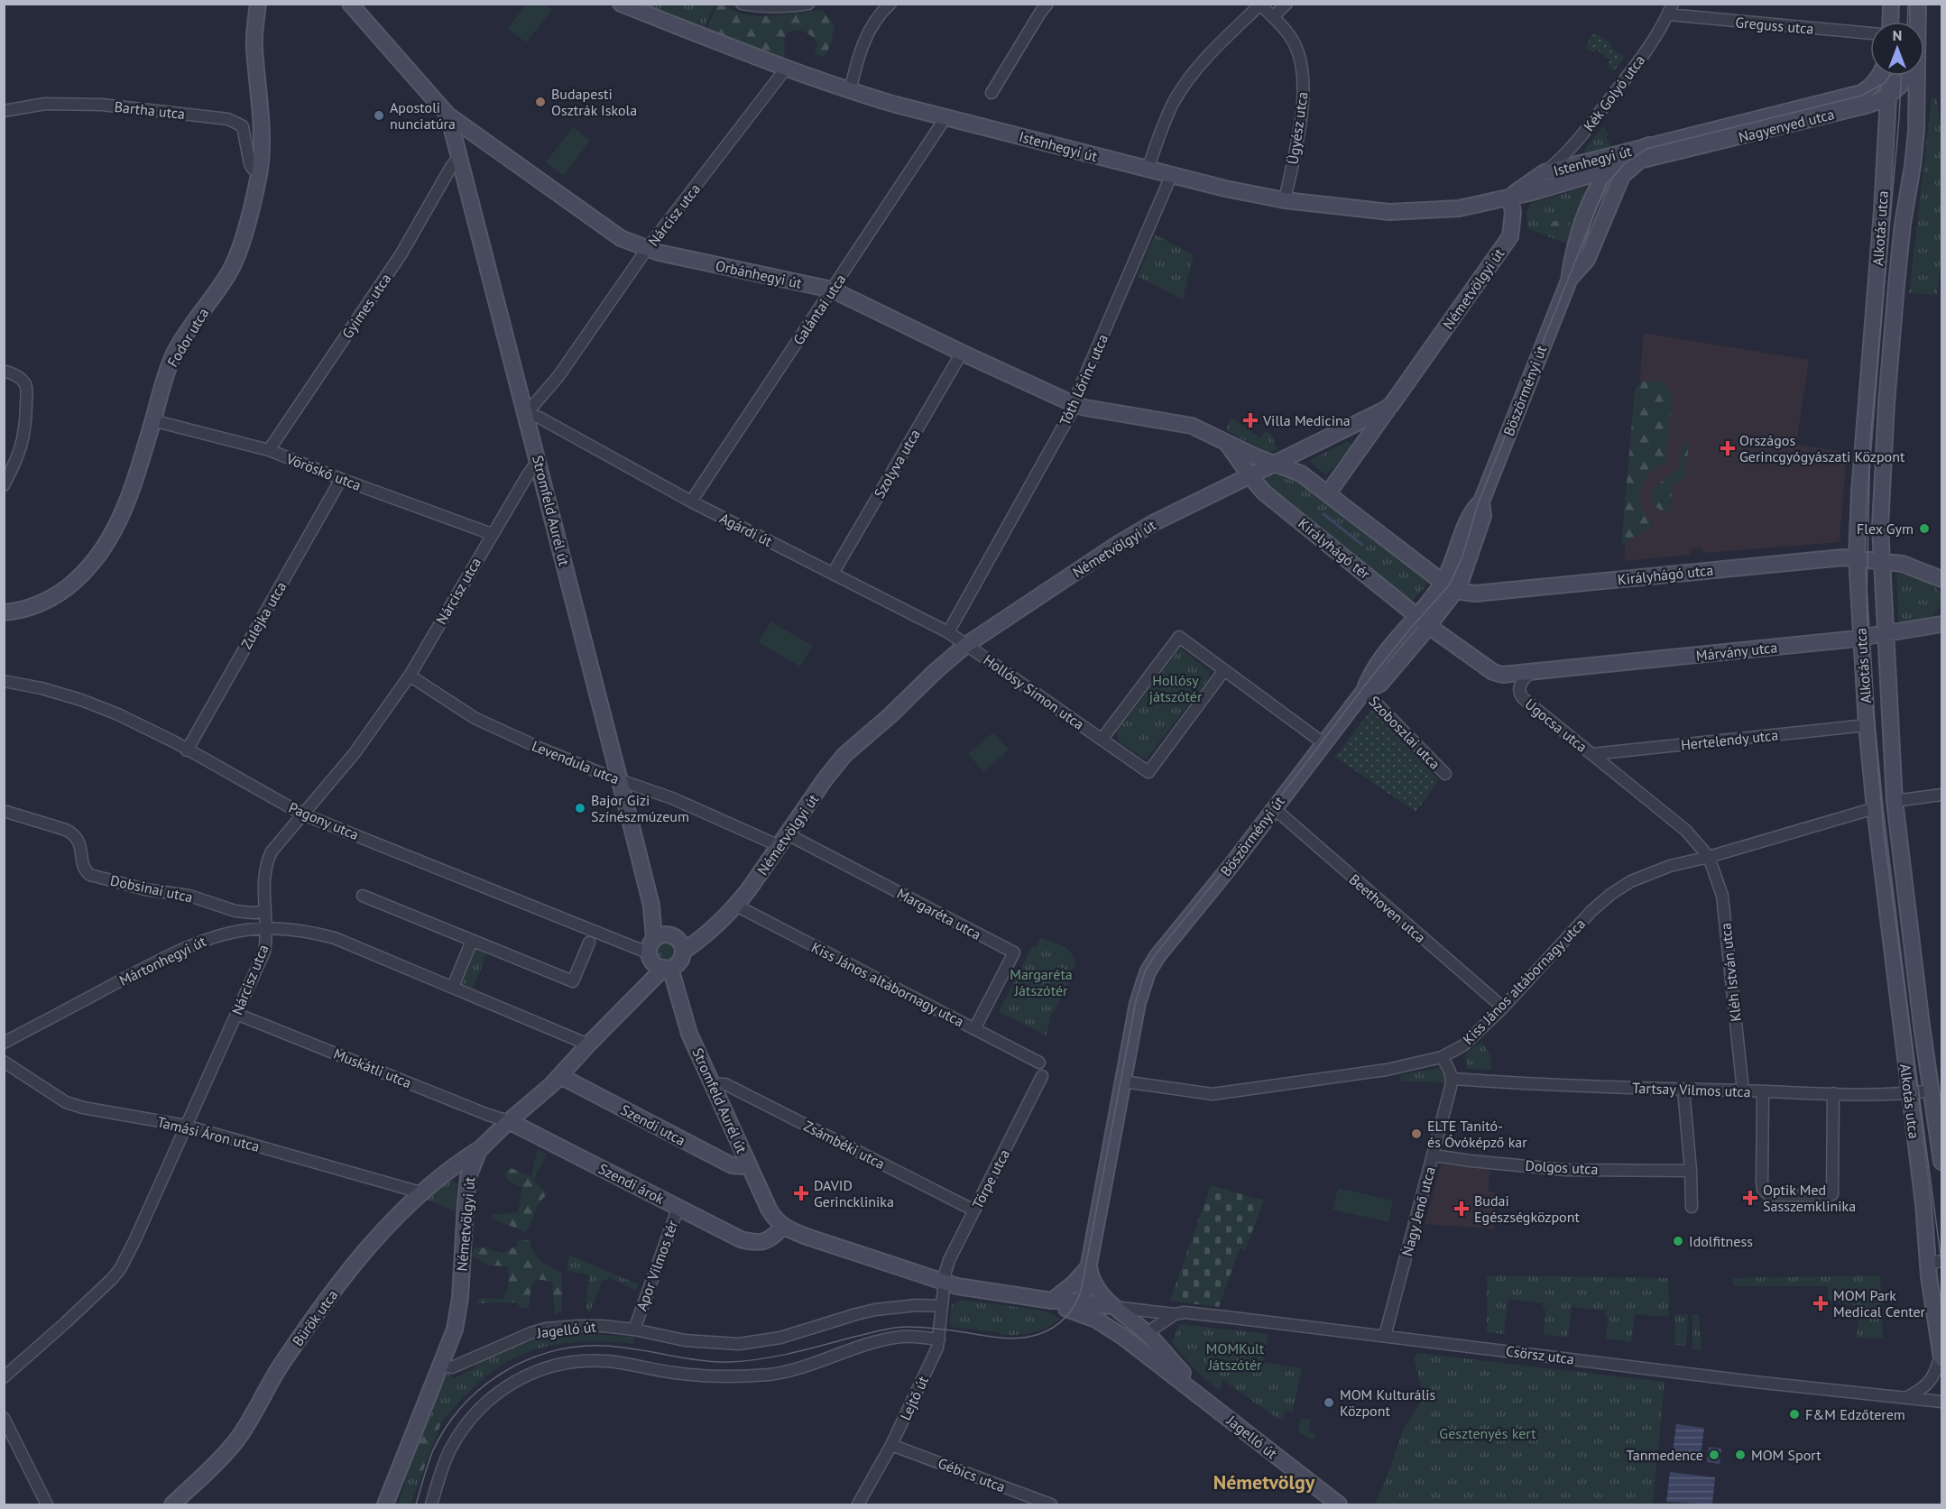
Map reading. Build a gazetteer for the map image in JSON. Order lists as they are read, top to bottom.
{
  "streets": {
    "street": [
      "Greguss utca",
      "Kék Golyó utca",
      "Bartha utca",
      "Nagyenyed utca",
      "Ügyész utca",
      "Istenhegyi út",
      "Nárcisz utca",
      "Alkotás utca",
      "Orbánhegyi út",
      "Németvölgyi út",
      "Gyimes utca",
      "Galántai utca",
      "Fodor utca",
      "Tóth Lőrinc utca",
      "Böszörményi út",
      "Szolyva utca",
      "Vöröskő utca",
      "Stromfeld Aurél út",
      "Agárdi út",
      "Királyhágó tér",
      "Királyhágó utca",
      "Zulejka utca",
      "Márvány utca",
      "Hollósy Simon utca",
      "Ugocsa utca",
      "Szoboszlai utca",
      "Hertelendy utca",
      "Levendula utca",
      "Pagony utca",
      "Dobsinai utca",
      "Beethoven utca",
      "Margaréta utca",
      "Mártonhegyi út",
      "Kléh István utca",
      "Kiss János altábornagy utca",
      "Muskátli utca",
      "Tartsay Vilmos utca",
      "Szendi utca",
      "Tamási Áron utca",
      "Zsámbéki utca",
      "Dolgos utca",
      "Törpe utca",
      "Szendi árok",
      "Nagy Jenő utca",
      "Apor Vilmos tér",
      "Bürök utca",
      "Jagelló út",
      "Csörsz utca",
      "Lejtő út",
      "Gébics utca"
    ]
  },
  "crossings": [
    ["Greguss utca", "Kék Golyó utca"],
    ["Kék Golyó utca", "Istenhegyi út"],
    ["Bartha utca", "Fodor utca"],
    ["Nagyenyed utca", "Istenhegyi út"],
    ["Nagyenyed utca", "Alkotás utca"],
    ["Nagyenyed utca", "Böszörményi út"],
    ["Ügyész utca", "Istenhegyi út"],
    ["Istenhegyi út", "Nárcisz utca"],
    ["Istenhegyi út", "Németvölgyi út"],
    ["Istenhegyi út", "Galántai utca"],
    ["Istenhegyi út", "Tóth Lőrinc utca"],
    ["Istenhegyi út", "Böszörményi út"],
    ["Nárcisz utca", "Orbánhegyi út"],
    ["Nárcisz utca", "Vöröskő utca"],
    ["Nárcisz utca", "Stromfeld Aurél út"],
    ["Nárcisz utca", "Agárdi út"],
    ["Nárcisz utca", "Levendula utca"],
    ["Nárcisz utca", "Pagony utca"],
    ["Nárcisz utca", "Dobsinai utca"],
    ["Nárcisz utca", "Mártonhegyi út"],
    ["Nárcisz utca", "Muskátli utca"],
    ["Nárcisz utca", "Tamási Áron utca"],
    ["Alkotás utca", "Királyhágó utca"],
    ["Alkotás utca", "Márvány utca"],
    ["Alkotás utca", "Hertelendy utca"],
    ["Alkotás utca", "Kiss János altábornagy utca"],
    ["Alkotás utca", "Tartsay Vilmos utca"],
    ["Orbánhegyi út", "Németvölgyi út"],
    ["Orbánhegyi út", "Galántai utca"],
    ["Orbánhegyi út", "Tóth Lőrinc utca"],
    ["Orbánhegyi út", "Szolyva utca"],
    ["Orbánhegyi út", "Stromfeld Aurél út"],
    ["Orbánhegyi út", "Királyhágó tér"],
    ["Németvölgyi út", "Stromfeld Aurél út"],
    ["Németvölgyi út", "Agárdi út"],
    ["Németvölgyi út", "Királyhágó tér"],
    ["Németvölgyi út", "Hollósy Simon utca"],
    ["Németvölgyi út", "Levendula utca"],
    ["Németvölgyi út", "Pagony utca"],
    ["Németvölgyi út", "Margaréta utca"],
    ["Németvölgyi út", "Mártonhegyi út"],
    ["Németvölgyi út", "Kiss János altábornagy utca"],
    ["Németvölgyi út", "Muskátli utca"],
    ["Németvölgyi út", "Szendi utca"],
    ["Németvölgyi út", "Szendi árok"],
    ["Németvölgyi út", "Bürök utca"],
    ["Németvölgyi út", "Jagelló út"],
    ["Gyimes utca", "Vöröskő utca"],
    ["Gyimes utca", "Stromfeld Aurél út"],
    ["Galántai utca", "Agárdi út"],
    ["Fodor utca", "Vöröskő utca"],
    ["Tóth Lőrinc utca", "Agárdi út"],
    ["Böszörményi út", "Királyhágó tér"],
    ["Böszörményi út", "Királyhágó utca"],
    ["Böszörményi út", "Szoboszlai utca"],
    ["Böszörményi út", "Beethoven utca"],
    ["Böszörményi út", "Kiss János altábornagy utca"],
    ["Böszörményi út", "Jagelló út"],
    ["Böszörményi út", "Csörsz utca"],
    ["Szolyva utca", "Agárdi út"],
    ["Vöröskő utca", "Zulejka utca"],
    ["Stromfeld Aurél út", "Agárdi út"],
    ["Stromfeld Aurél út", "Levendula utca"],
    ["Stromfeld Aurél út", "Pagony utca"],
    ["Stromfeld Aurél út", "Szendi utca"],
    ["Stromfeld Aurél út", "Zsámbéki utca"],
    ["Stromfeld Aurél út", "Szendi árok"],
    ["Agárdi út", "Hollósy Simon utca"],
    ["Zulejka utca", "Pagony utca"],
    ["Márvány utca", "Ugocsa utca"],
    ["Ugocsa utca", "Hertelendy utca"],
    ["Ugocsa utca", "Kléh István utca"],
    ["Ugocsa utca", "Kiss János altábornagy utca"],
    ["Levendula utca", "Margaréta utca"],
    ["Beethoven utca", "Kiss János altábornagy utca"],
    ["Margaréta utca", "Kiss János altábornagy utca"],
    ["Kléh István utca", "Kiss János altábornagy utca"],
    ["Kléh István utca", "Tartsay Vilmos utca"],
    ["Muskátli utca", "Szendi árok"],
    ["Tartsay Vilmos utca", "Nagy Jenő utca"],
    ["Tamási Áron utca", "Bürök utca"],
    ["Zsámbéki utca", "Törpe utca"],
    ["Dolgos utca", "Nagy Jenő utca"],
    ["Törpe utca", "Lejtő út"],
    ["Szendi árok", "Apor Vilmos tér"],
    ["Nagy Jenő utca", "Csörsz utca"],
    ["Apor Vilmos tér", "Jagelló út"],
    ["Apor Vilmos tér", "Lejtő út"],
    ["Jagelló út", "Csörsz utca"],
    ["Lejtő út", "Gébics utca"]
  ],
  "districts": ["Németvölgy"],
  "parks": [
    "Hollósy játszótér",
    "Margaréta Játszótér",
    "MOMKult Játszótér",
    "Gesztenyés kert"
  ],
  "places": {
    "other": [
      "Budapesti Osztrák Iskola",
      "Apostoli nunciatúra",
      "Flex Gym",
      "Bajor Gizi Színészmúzeum",
      "ELTE Tanitó- és Óvóképző kar",
      "Idolfitness",
      "MOM Kulturális Központ",
      "F&M Edzőterem",
      "Tanmedence",
      "MOM Sport"
    ],
    "health": [
      "Villa Medicina",
      "Országos Gerincgyógyászati Központ",
      "DAVID Gerincklinika",
      "Optik Med Sasszemklinika",
      "Budai Egészségközpont",
      "MOM Park Medical Center"
    ]
  },
  "north": "top"
}
